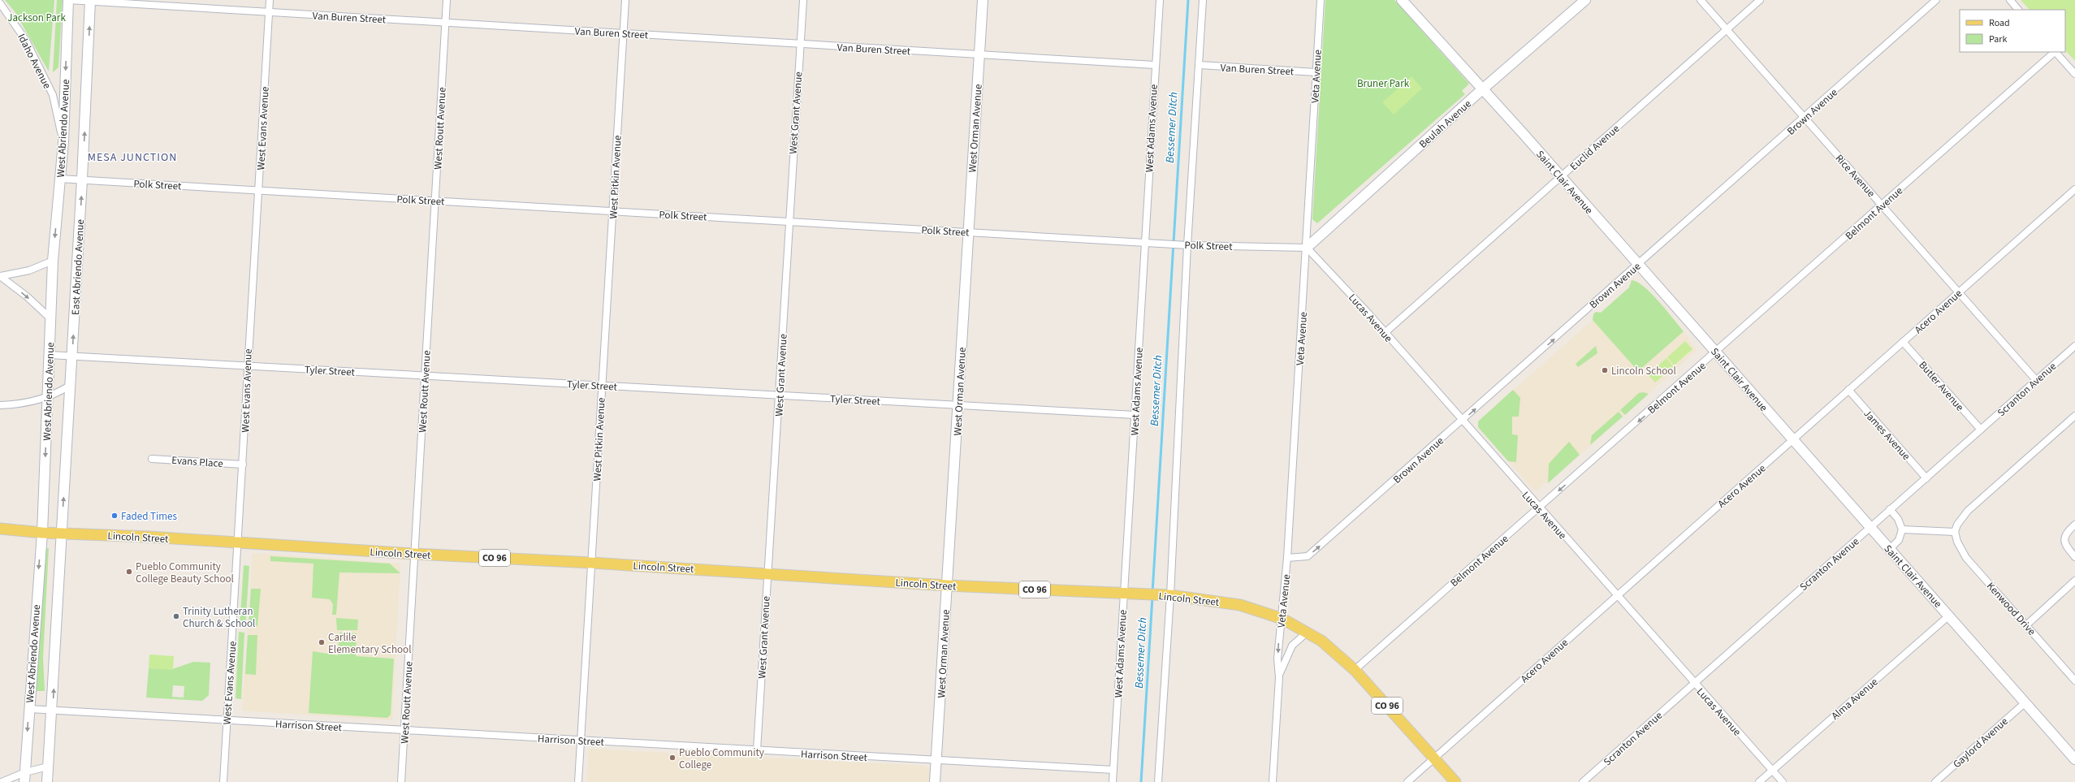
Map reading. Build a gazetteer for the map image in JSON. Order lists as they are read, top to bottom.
{
  "streets": {
    "main road": ["Lincoln Street", "CO 96"],
    "street": [
      "Van Buren Street",
      "Idaho Avenue",
      "Veta Avenue",
      "Brown Avenue",
      "West Grant Avenue",
      "Beulah Avenue",
      "West Abriendo Avenue",
      "West Evans Avenue",
      "West Routt Avenue",
      "West Orman Avenue",
      "West Adams Avenue",
      "Euclid Avenue",
      "Rice Avenue",
      "West Pitkin Avenue",
      "Saint Clair Avenue",
      "Polk Street",
      "Belmont Avenue",
      "East Abriendo Avenue",
      "Acero Avenue",
      "Lucas Avenue",
      "Tyler Street",
      "Butler Avenue",
      "Scranton Avenue",
      "James Avenue",
      "Evans Place",
      "Kenwood Drive",
      "Alma Avenue",
      "Harrison Street",
      "Gaylord Avenue"
    ]
  },
  "crossings": [
    ["Van Buren Street", "Veta Avenue"],
    ["Van Buren Street", "West Grant Avenue"],
    ["Van Buren Street", "West Abriendo Avenue"],
    ["Van Buren Street", "West Evans Avenue"],
    ["Van Buren Street", "West Routt Avenue"],
    ["Van Buren Street", "West Orman Avenue"],
    ["Van Buren Street", "West Adams Avenue"],
    ["Van Buren Street", "West Pitkin Avenue"],
    ["Van Buren Street", "East Abriendo Avenue"],
    ["Idaho Avenue", "West Abriendo Avenue"],
    ["Veta Avenue", "Brown Avenue"],
    ["Veta Avenue", "Beulah Avenue"],
    ["Veta Avenue", "Polk Street"],
    ["Veta Avenue", "Lucas Avenue"],
    ["Veta Avenue", "Lincoln Street"],
    ["Veta Avenue", "CO 96"],
    ["Brown Avenue", "Rice Avenue"],
    ["Brown Avenue", "Saint Clair Avenue"],
    ["Brown Avenue", "Lucas Avenue"],
    ["West Grant Avenue", "Polk Street"],
    ["West Grant Avenue", "Tyler Street"],
    ["West Grant Avenue", "Lincoln Street"],
    ["West Grant Avenue", "Harrison Street"],
    ["Beulah Avenue", "Saint Clair Avenue"],
    ["Beulah Avenue", "Polk Street"],
    ["Beulah Avenue", "Lucas Avenue"],
    ["West Abriendo Avenue", "Polk Street"],
    ["West Abriendo Avenue", "East Abriendo Avenue"],
    ["West Abriendo Avenue", "Tyler Street"],
    ["West Abriendo Avenue", "Lincoln Street"],
    ["West Abriendo Avenue", "CO 96"],
    ["West Abriendo Avenue", "Harrison Street"],
    ["West Evans Avenue", "Polk Street"],
    ["West Evans Avenue", "Tyler Street"],
    ["West Evans Avenue", "Evans Place"],
    ["West Evans Avenue", "Lincoln Street"],
    ["West Evans Avenue", "Harrison Street"],
    ["West Routt Avenue", "Polk Street"],
    ["West Routt Avenue", "Tyler Street"],
    ["West Routt Avenue", "Lincoln Street"],
    ["West Routt Avenue", "Harrison Street"],
    ["West Orman Avenue", "Polk Street"],
    ["West Orman Avenue", "Tyler Street"],
    ["West Orman Avenue", "Lincoln Street"],
    ["West Orman Avenue", "Harrison Street"],
    ["West Adams Avenue", "Polk Street"],
    ["West Adams Avenue", "Tyler Street"],
    ["West Adams Avenue", "Lincoln Street"],
    ["West Adams Avenue", "Harrison Street"],
    ["Euclid Avenue", "Rice Avenue"],
    ["Euclid Avenue", "Saint Clair Avenue"],
    ["Euclid Avenue", "Lucas Avenue"],
    ["Rice Avenue", "Belmont Avenue"],
    ["Rice Avenue", "Acero Avenue"],
    ["Rice Avenue", "Scranton Avenue"],
    ["West Pitkin Avenue", "Polk Street"],
    ["West Pitkin Avenue", "Tyler Street"],
    ["West Pitkin Avenue", "Lincoln Street"],
    ["West Pitkin Avenue", "Harrison Street"],
    ["Saint Clair Avenue", "Belmont Avenue"],
    ["Saint Clair Avenue", "Acero Avenue"],
    ["Saint Clair Avenue", "Scranton Avenue"],
    ["Saint Clair Avenue", "Alma Avenue"],
    ["Saint Clair Avenue", "Gaylord Avenue"],
    ["Polk Street", "East Abriendo Avenue"],
    ["Polk Street", "Lucas Avenue"],
    ["Belmont Avenue", "Lucas Avenue"],
    ["Belmont Avenue", "CO 96"],
    ["East Abriendo Avenue", "Tyler Street"],
    ["East Abriendo Avenue", "Lincoln Street"],
    ["Acero Avenue", "Lucas Avenue"],
    ["Acero Avenue", "Butler Avenue"],
    ["Acero Avenue", "James Avenue"],
    ["Acero Avenue", "CO 96"],
    ["Lucas Avenue", "Scranton Avenue"],
    ["Lucas Avenue", "Alma Avenue"],
    ["Butler Avenue", "Scranton Avenue"],
    ["Scranton Avenue", "James Avenue"],
    ["Lincoln Street", "CO 96"]
  ],
  "one_way": ["Brown Avenue", "East Abriendo Avenue"],
  "districts": ["MESA JUNCTION"],
  "water": ["Bessemer Ditch"],
  "parks": ["Jackson Park", "Bruner Park"],
  "places": [
    "Lincoln School",
    "Faded Times",
    "Pueblo Community College Beauty School",
    "Trinity Lutheran Church & School",
    "Carlile Elementary School",
    "Pueblo Community College"
  ],
  "legend": ["Road", "Park"]
}
